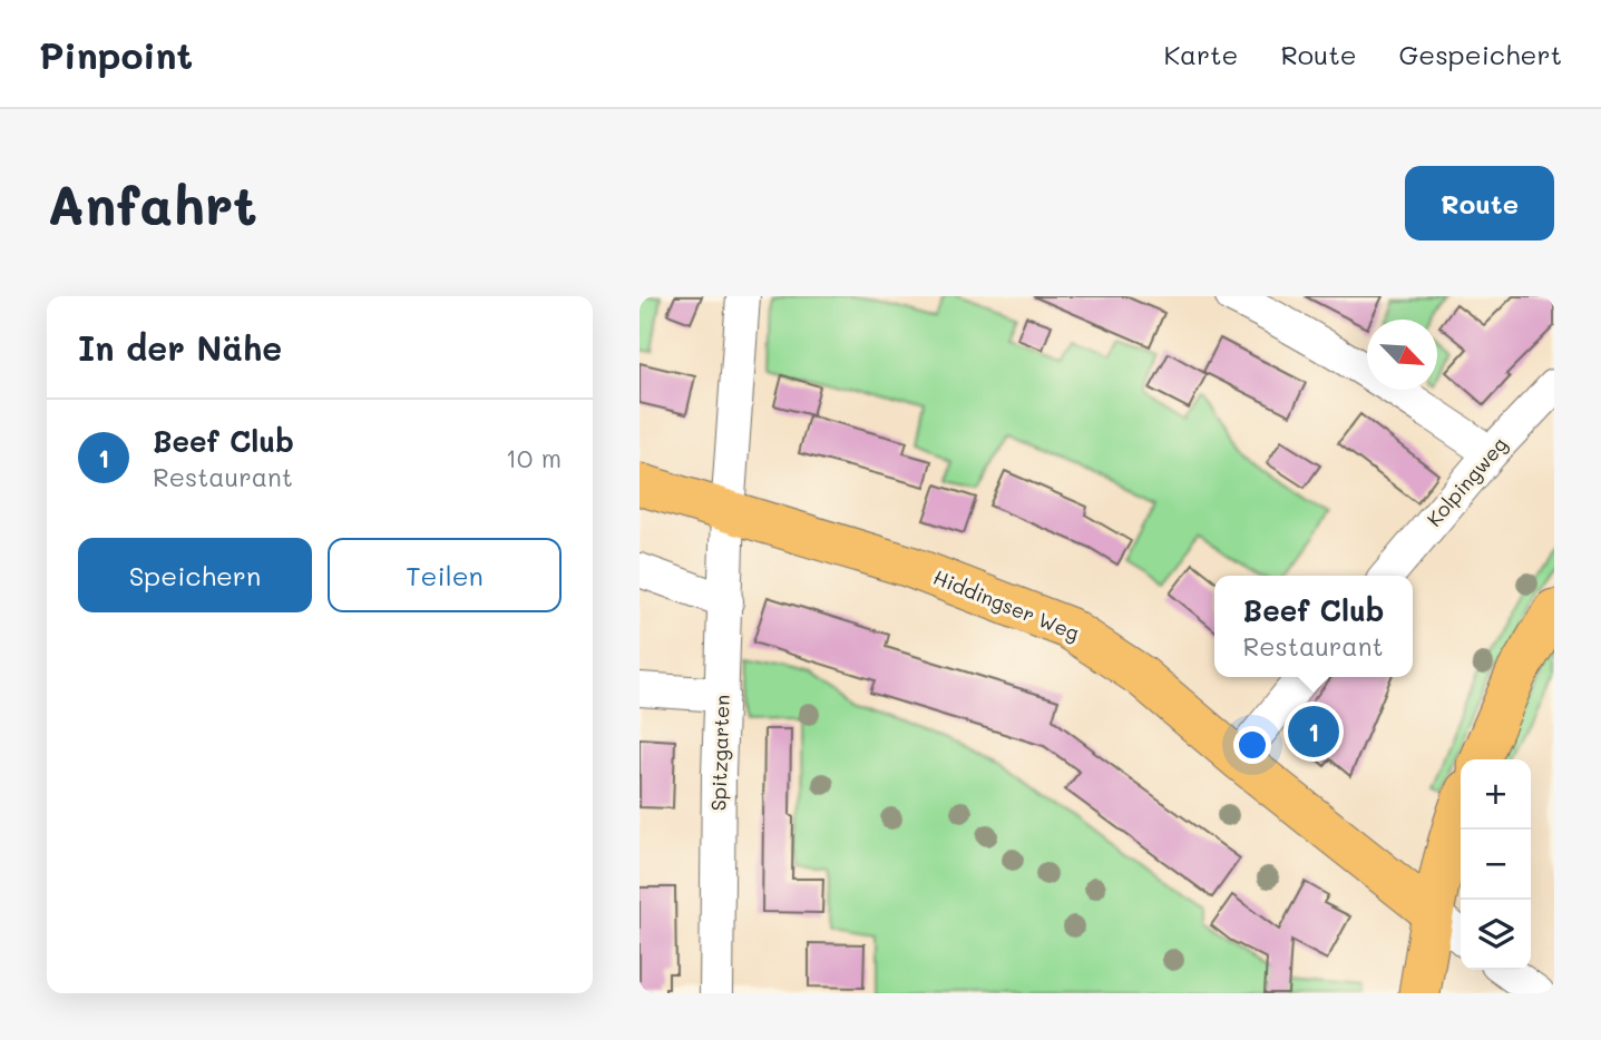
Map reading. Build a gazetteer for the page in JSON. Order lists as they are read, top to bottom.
{
  "streets": {
    "main road": ["Hiddingser Weg"],
    "street": ["Kolpingweg", "Spitzgarten"]
  },
  "crossings": [
    ["Hiddingser Weg", "Spitzgarten"]
  ],
  "north": "bottom right",
  "page": {
    "header": "Pinpoint",
    "nav": ["Karte", "Route", "Gespeichert"],
    "buttons": [
      "Route",
      ["Speichern", "Teilen"]
    ],
    "title": "Anfahrt",
    "heading": "In der Nähe",
    "list": [
      {
        "mark": "1",
        "name": "Beef Club",
        "note": "Restaurant",
        "value": "10 m"
      }
    ],
    "popup": ["Beef Club", "Restaurant"],
    "pins": "1",
    "map_buttons": ["+", "−"]
  }
}
